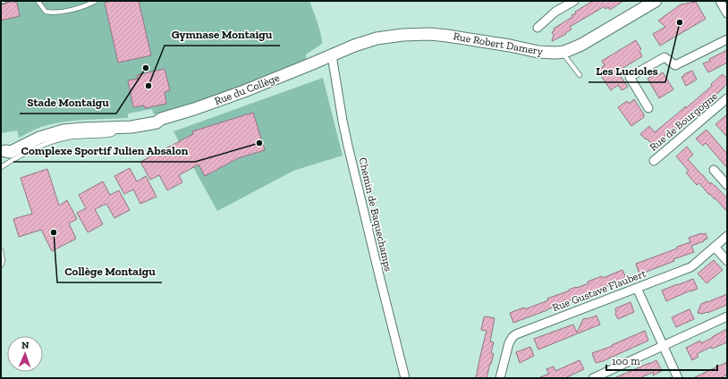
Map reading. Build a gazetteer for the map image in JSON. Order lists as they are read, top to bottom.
{
  "streets": {
    "street": [
      "Rue Robert Damery",
      "Rue du Collège",
      "Rue de Bourgogne",
      "Chemin de Baquechamps",
      "Rue Gustave Flaubert"
    ]
  },
  "crossings": [
    ["Rue Robert Damery", "Rue du Collège"],
    ["Rue Robert Damery", "Chemin de Baquechamps"],
    ["Rue du Collège", "Chemin de Baquechamps"]
  ],
  "places": [
    "Les Lucioles",
    "Stade Montaigu",
    "Gymnase Montaigu",
    "Complexe Sportif Julien Absalon",
    "Collège Montaigu"
  ],
  "scale_bar": "100 m",
  "north": "top"
}
